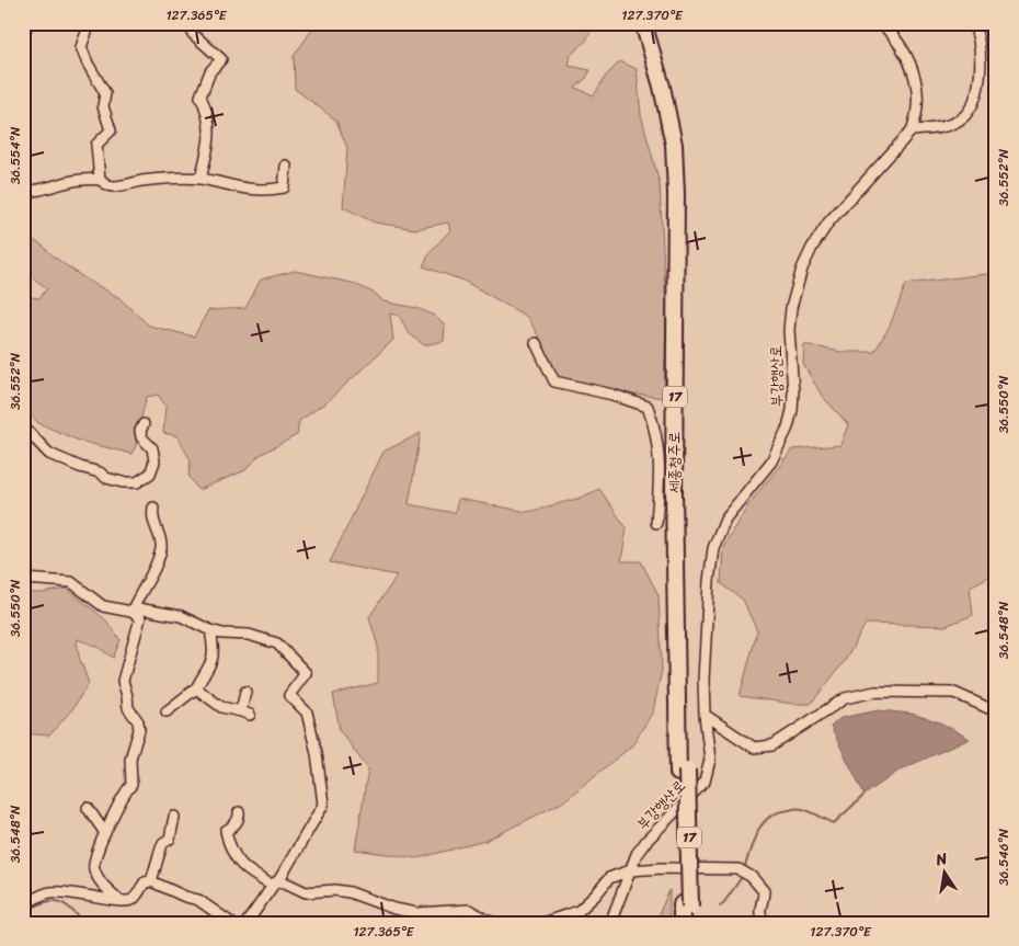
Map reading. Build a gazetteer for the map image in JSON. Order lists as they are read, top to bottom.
{
  "streets": {
    "highway": ["17", "세종청주로"],
    "street": ["부강행산로"]
  },
  "crossings": [
    ["17", "세종청주로"]
  ],
  "north": "top",
  "coordinates": [
    "127.365°E",
    "127.370°E",
    "36.554°N",
    "36.552°N",
    "36.550°N",
    "36.548°N",
    "36.546°N"
  ]
}
